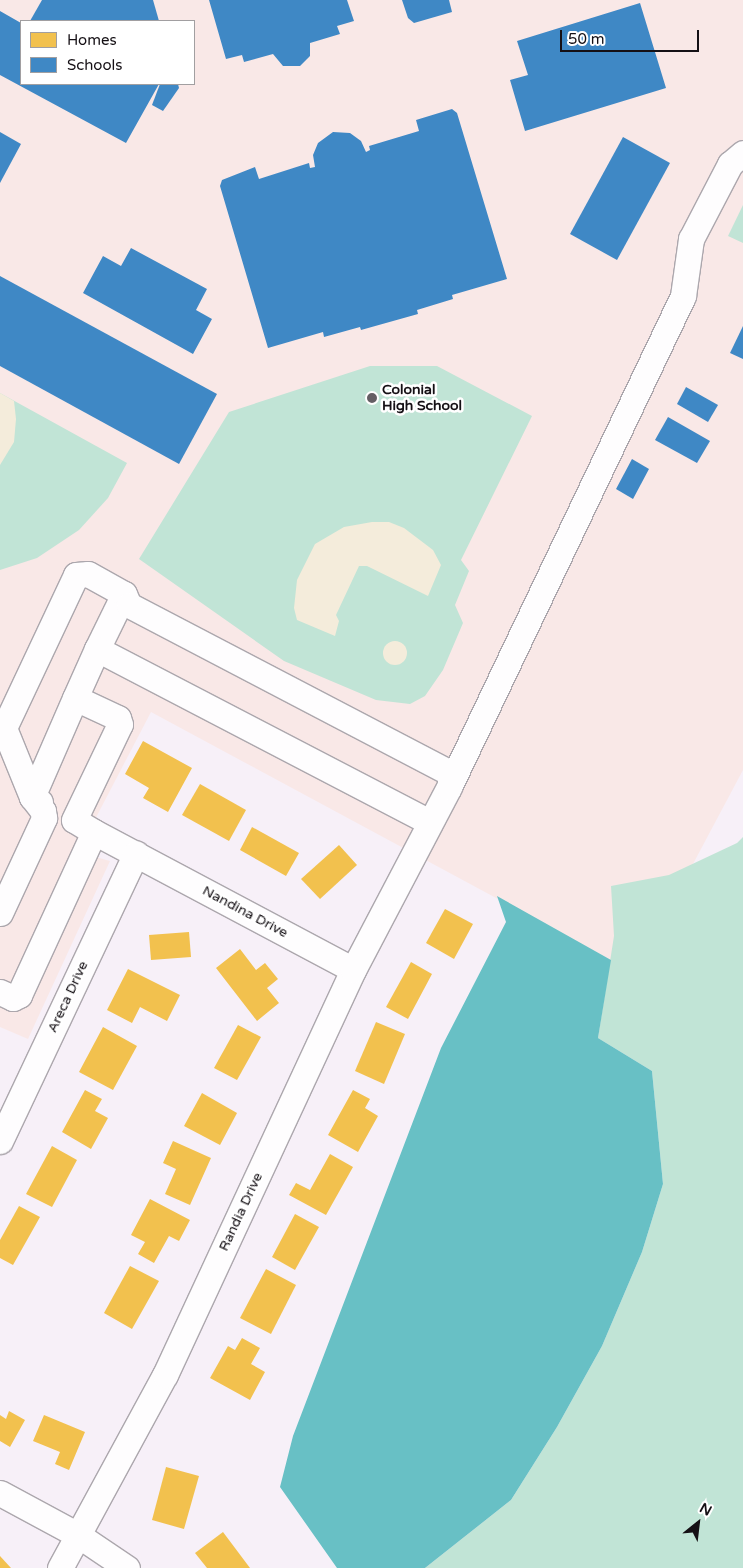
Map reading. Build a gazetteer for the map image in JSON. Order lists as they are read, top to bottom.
{
  "streets": {
    "street": ["Nandina Drive", "Areca Drive", "Randia Drive"]
  },
  "crossings": [
    ["Nandina Drive", "Areca Drive"],
    ["Nandina Drive", "Randia Drive"]
  ],
  "places": ["Colonial High School"],
  "legend": ["Homes", "Schools"],
  "scale_bar": "50 m",
  "north": "top right"
}
